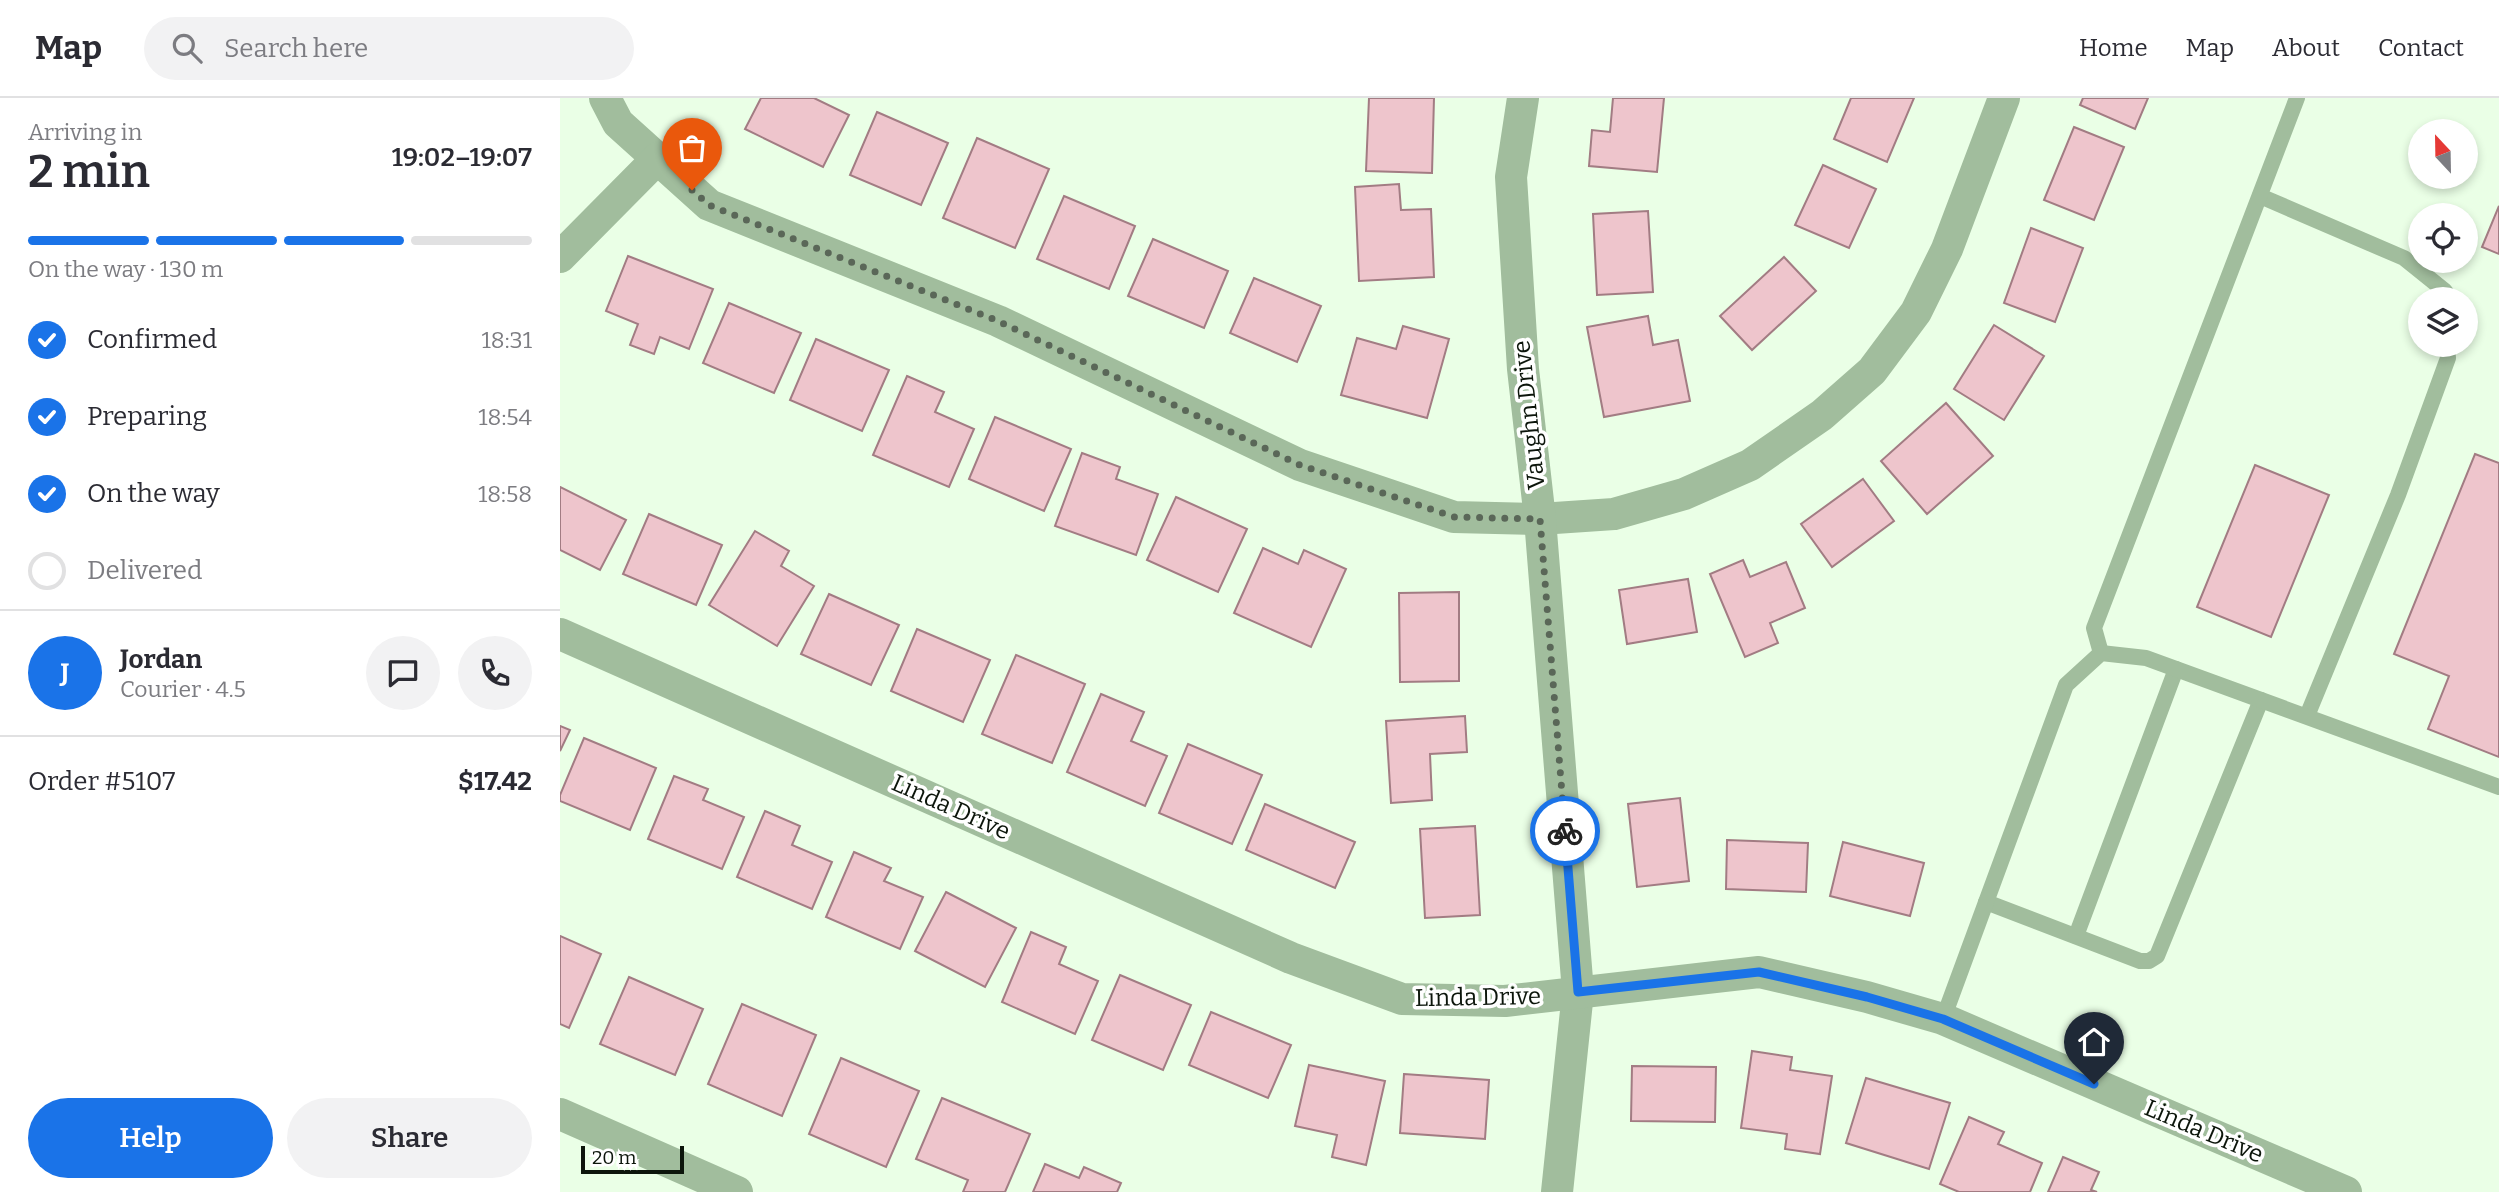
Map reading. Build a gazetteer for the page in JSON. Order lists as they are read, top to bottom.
{
  "streets": {
    "street": ["Vaughn Drive", "Linda Drive"]
  },
  "crossings": [
    ["Vaughn Drive", "Linda Drive"]
  ],
  "scale_bar": "20 m",
  "north": "top",
  "page": {
    "header": "Map",
    "search": "Search here",
    "nav": [
      "Home",
      "Map",
      "About",
      "Contact"
    ],
    "heading": ["2 min", "Arriving in", "19:02–19:07"],
    "panel": [
      "Jordan",
      "Courier · 4.5",
      "Order #5107",
      "$17.42"
    ],
    "bar": "On the way · 130 m",
    "list": [
      ["Confirmed", "18:31"],
      ["Preparing", "18:54"],
      ["On the way", "18:58"],
      "Delivered"
    ],
    "round": "J",
    "buttons": ["Help", "Share"],
    "scale": "20 m"
  }
}
